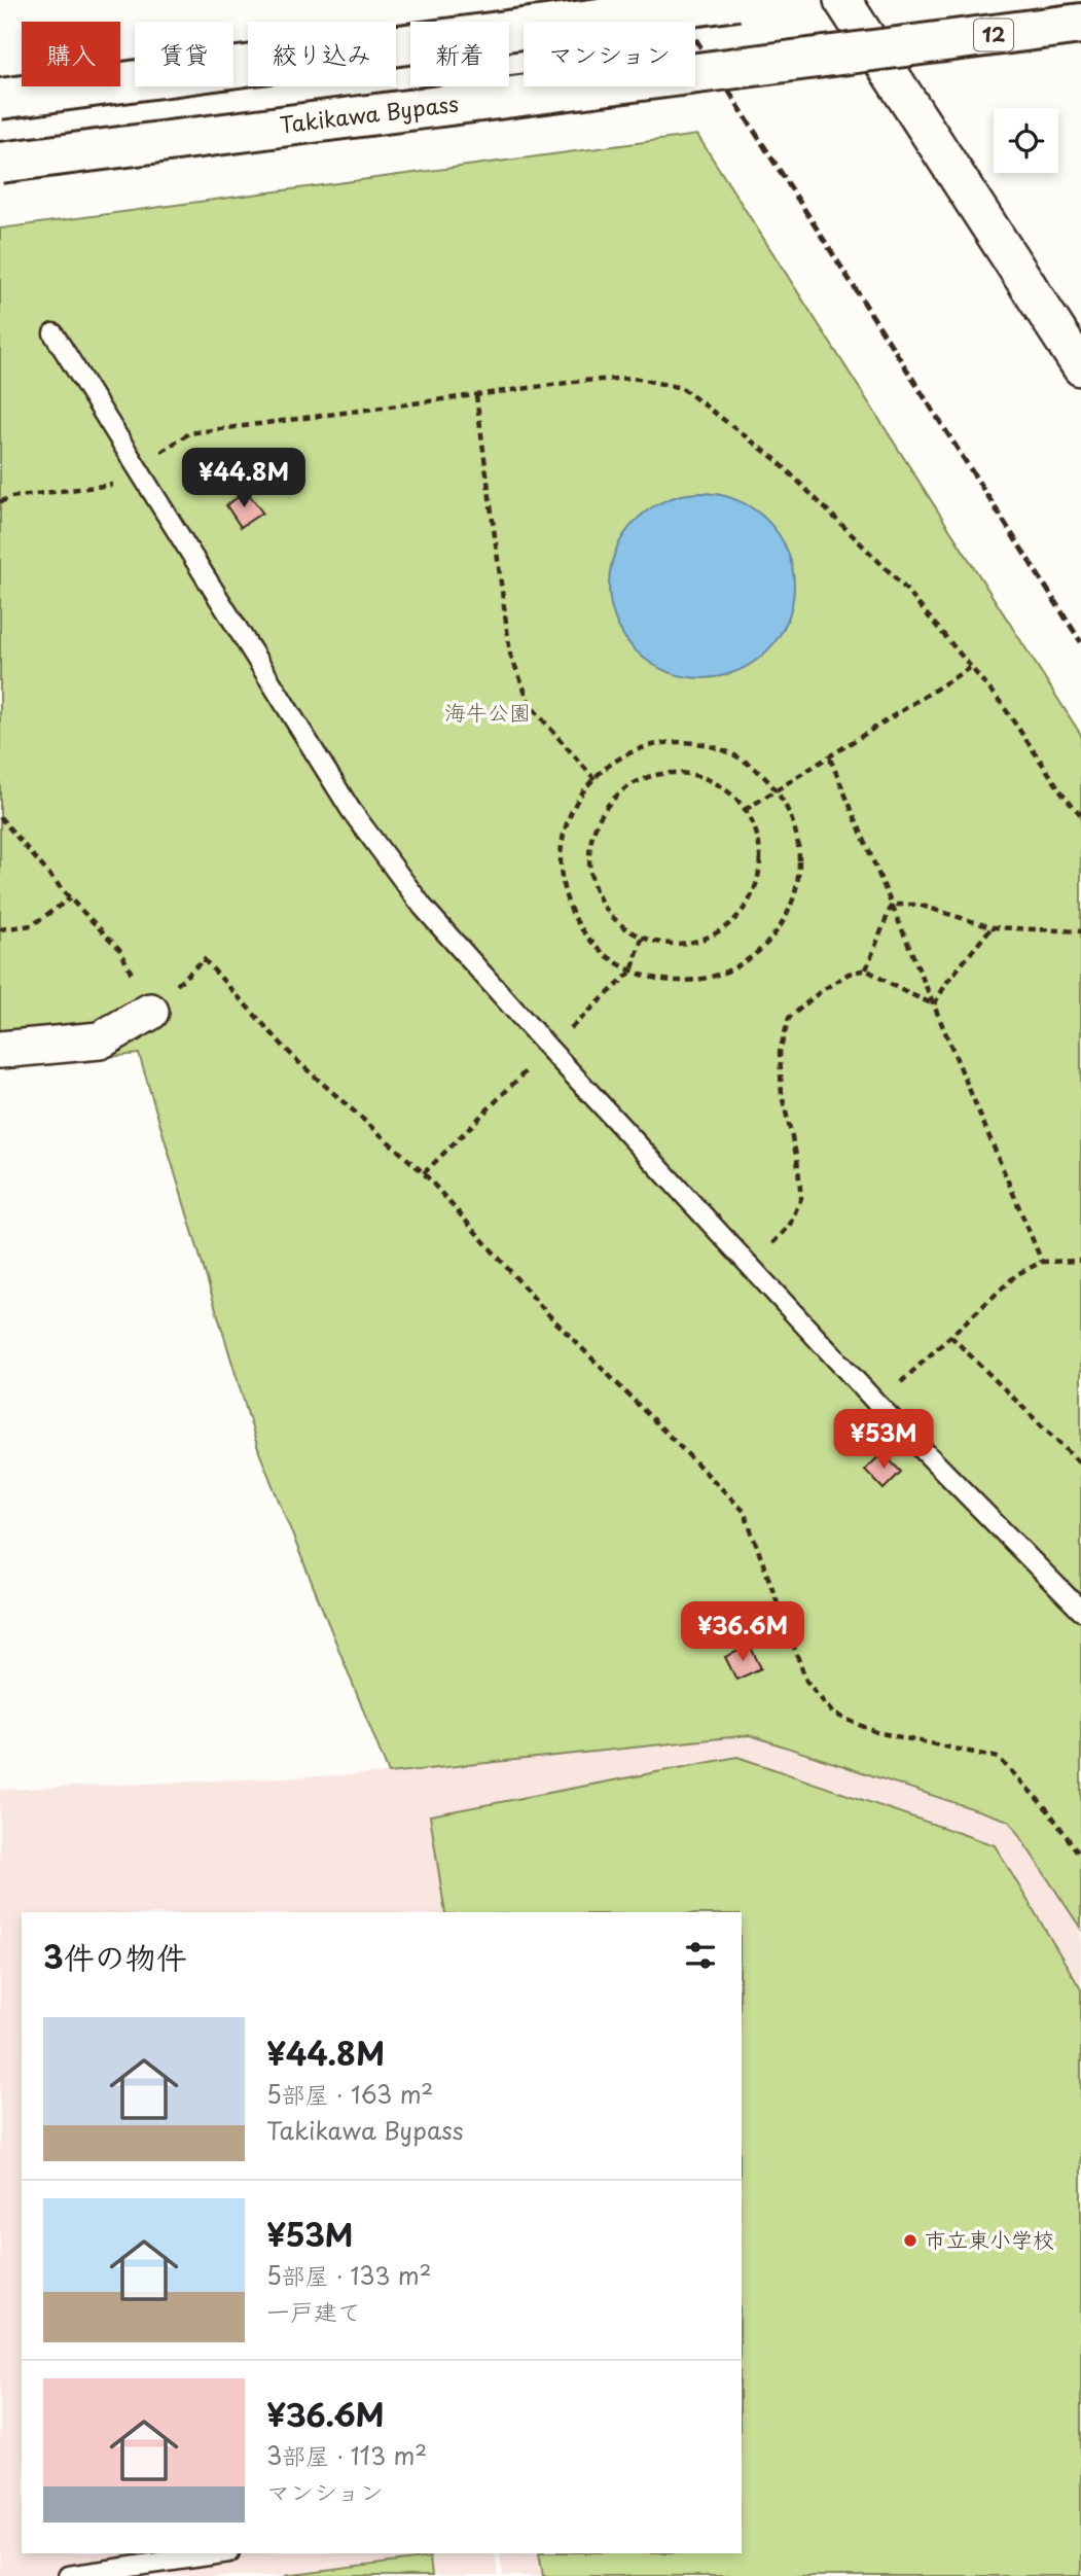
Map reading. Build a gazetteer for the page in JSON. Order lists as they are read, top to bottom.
{
  "streets": {
    "highway": ["12", "Takikawa Bypass"]
  },
  "parks": ["海牛公園"],
  "places": ["市立東小学校"],
  "page": {
    "chip": [
      "購入",
      "賃貸",
      "絞り込み",
      "新着",
      "マンション"
    ],
    "price": ["¥44.8M", "¥53M", "¥36.6M"],
    "heading": "3件の物件",
    "list": [
      {
        "name": "¥44.8M",
        "note": "5部屋 · 163 m² · Takikawa Bypass"
      },
      {
        "name": "¥53M",
        "note": "5部屋 · 133 m² · 一戸建て"
      },
      {
        "name": "¥36.6M",
        "note": "3部屋 · 113 m² · マンション"
      }
    ]
  }
}
